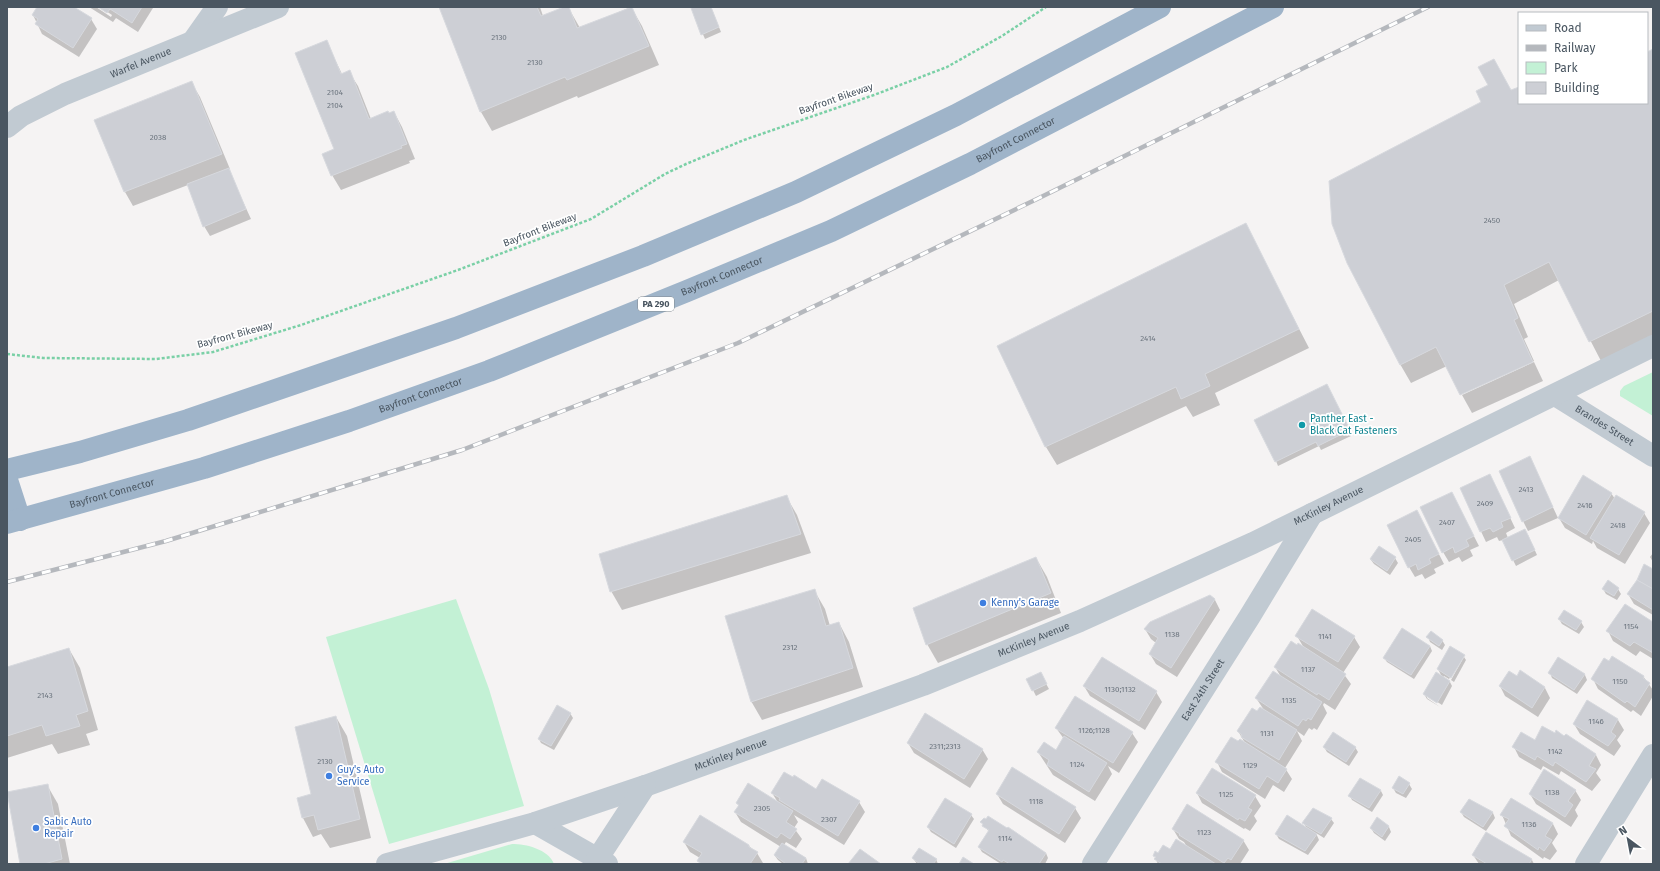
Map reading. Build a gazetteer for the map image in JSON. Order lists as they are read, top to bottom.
{
  "streets": {
    "highway": ["Bayfront Connector", "PA 290"],
    "street": [
      "Warfel Avenue",
      "Brandes Street",
      "McKinley Avenue",
      "East 24th Street"
    ],
    "path": ["Bayfront Bikeway"]
  },
  "crossings": [
    ["Brandes Street", "McKinley Avenue"],
    ["McKinley Avenue", "East 24th Street"]
  ],
  "places": [
    "Panther East - Black Cat Fasteners",
    "Kenny's Garage",
    "Guy's Auto Service",
    "Sabic Auto Repair"
  ],
  "house_numbers": [
    "2130",
    "2130",
    "2104",
    "2104",
    "2038",
    "2450",
    "2414",
    "2413",
    "2409",
    "2416",
    "2407",
    "2418",
    "2405",
    "1154",
    "1138",
    "1141",
    "2312",
    "1137",
    "1150",
    "1130;1132",
    "2143",
    "1135",
    "1146",
    "1126;1128",
    "1131",
    "2311;2313",
    "1142",
    "2130",
    "1124",
    "1129",
    "1138",
    "1125",
    "1118",
    "2305",
    "2307",
    "1136",
    "1123",
    "1114"
  ],
  "legend": [
    "Road",
    "Railway",
    "Park",
    "Building"
  ],
  "north": "top left"
}
